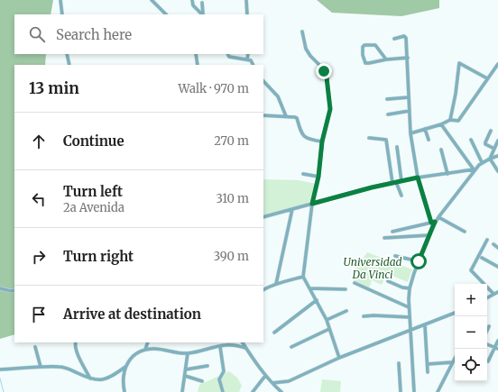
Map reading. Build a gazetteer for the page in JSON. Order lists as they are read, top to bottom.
{
  "parks": ["Universidad Da Vinci"],
  "page": {
    "search": "Search here",
    "heading": ["13 min", "Walk · 970 m"],
    "list": [
      ["Continue", "270 m"],
      ["Turn left", "2a Avenida", "310 m"],
      ["Turn right", "390 m"],
      "Arrive at destination"
    ],
    "map_buttons": ["+", "−"]
  }
}
